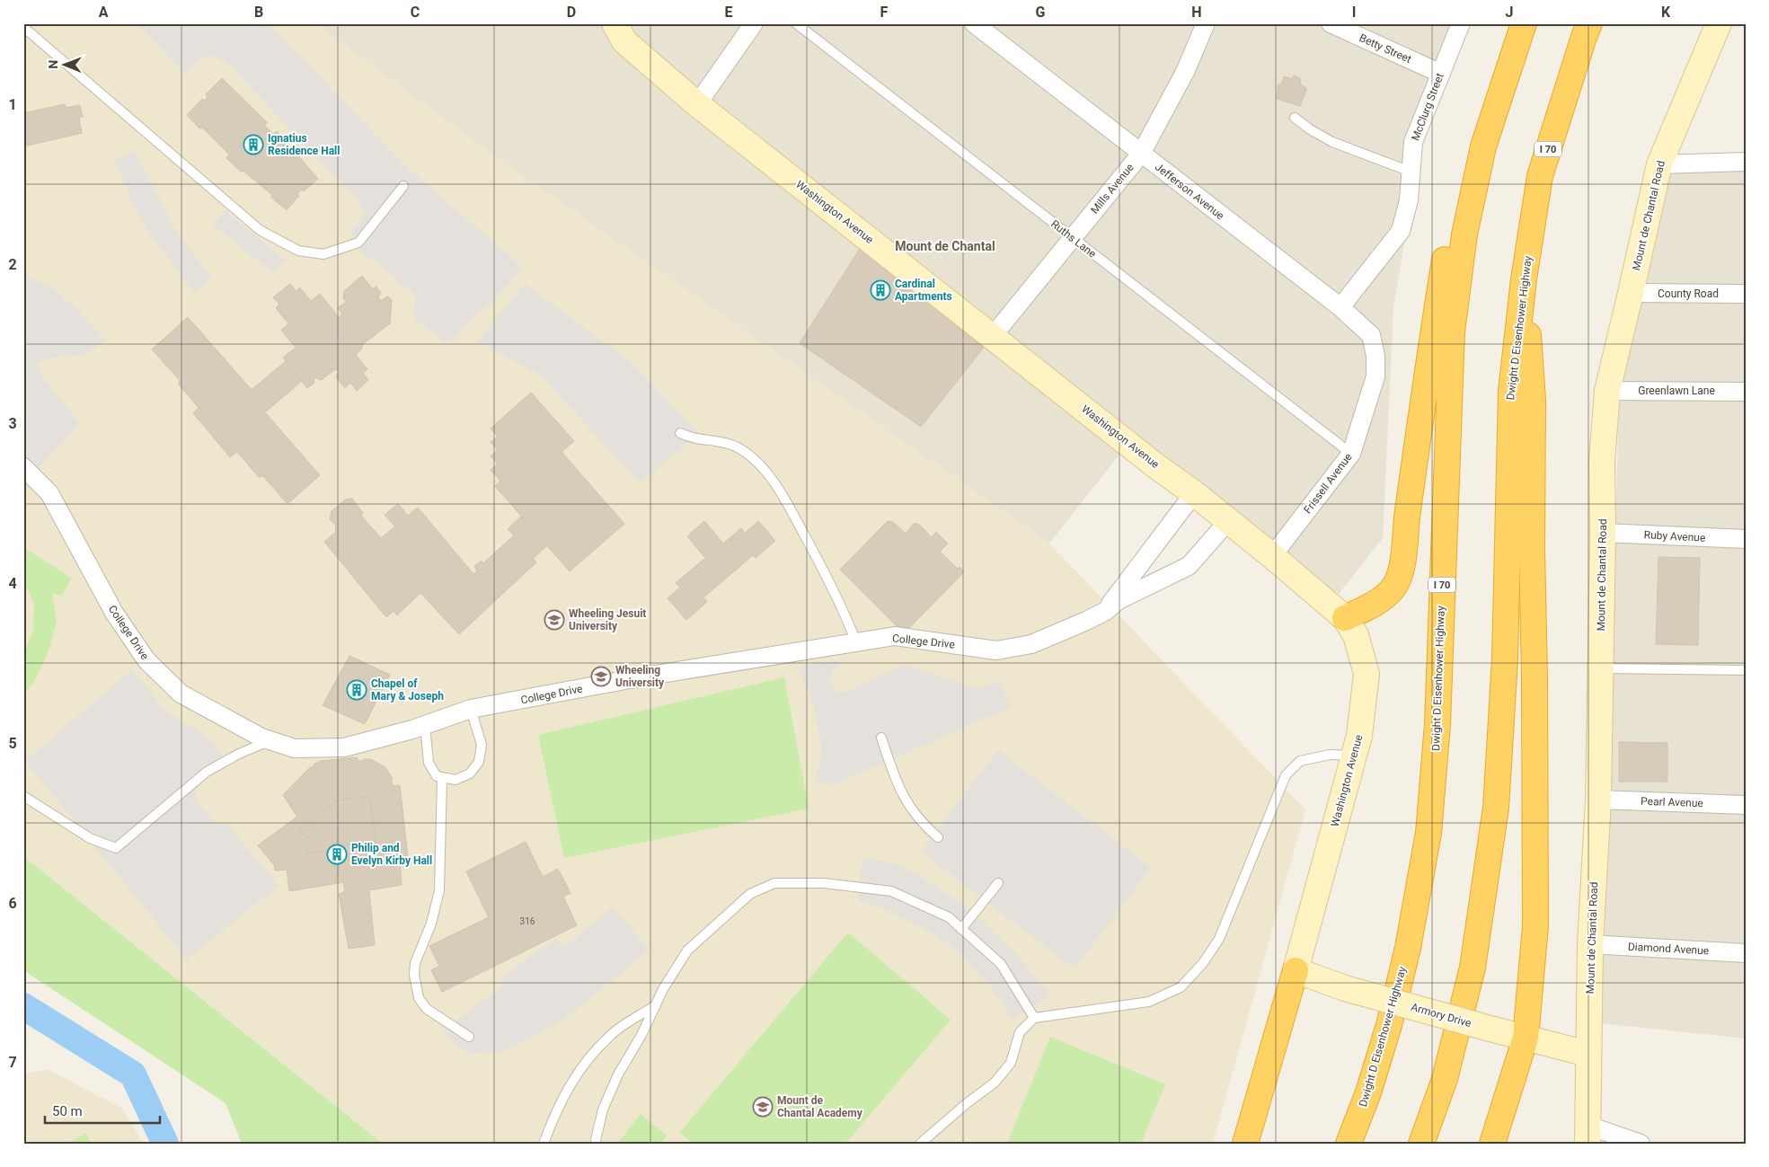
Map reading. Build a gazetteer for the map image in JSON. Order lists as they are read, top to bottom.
{
  "streets": {
    "highway": ["I 70", "Dwight D Eisenhower Highway"],
    "street": [
      "Betty Street",
      "McClurg Street",
      "Mills Avenue",
      "Jefferson Avenue",
      "Washington Avenue",
      "Mount de Chantal Road",
      "County Road",
      "Greenlawn Lane",
      "Frissell Avenue",
      "Ruby Avenue",
      "College Drive",
      "Pearl Avenue",
      "Diamond Avenue",
      "Armory Drive"
    ],
    "lane": ["Ruths Lane"]
  },
  "crossings": [
    ["Betty Street", "McClurg Street"],
    ["McClurg Street", "Jefferson Avenue"],
    ["Mills Avenue", "Jefferson Avenue"],
    ["Mills Avenue", "Washington Avenue"],
    ["Mills Avenue", "Ruths Lane"],
    ["Jefferson Avenue", "Frissell Avenue"],
    ["Washington Avenue", "Frissell Avenue"],
    ["Washington Avenue", "College Drive"],
    ["Washington Avenue", "Armory Drive"],
    ["Mount de Chantal Road", "County Road"],
    ["Mount de Chantal Road", "Greenlawn Lane"],
    ["Mount de Chantal Road", "Ruby Avenue"],
    ["Mount de Chantal Road", "Pearl Avenue"],
    ["Mount de Chantal Road", "Diamond Avenue"],
    ["Mount de Chantal Road", "Armory Drive"],
    ["Ruths Lane", "Frissell Avenue"]
  ],
  "districts": ["Mount de Chantal"],
  "places": {
    "building": [
      "Ignatius Residence Hall",
      "Cardinal Apartments",
      "Chapel of Mary & Joseph",
      "Philip and Evelyn Kirby Hall"
    ],
    "school or university": ["Wheeling Jesuit University", "Wheeling University", "Mount de Chantal Academy"]
  },
  "house_numbers": ["316"],
  "scale_bar": "50 m",
  "north": "left",
  "grid": {
    "columns": [
      "A",
      "B",
      "C",
      "D",
      "E",
      "F",
      "G",
      "H",
      "I",
      "J",
      "K"
    ],
    "rows": [
      "1",
      "2",
      "3",
      "4",
      "5",
      "6",
      "7"
    ]
  }
}
